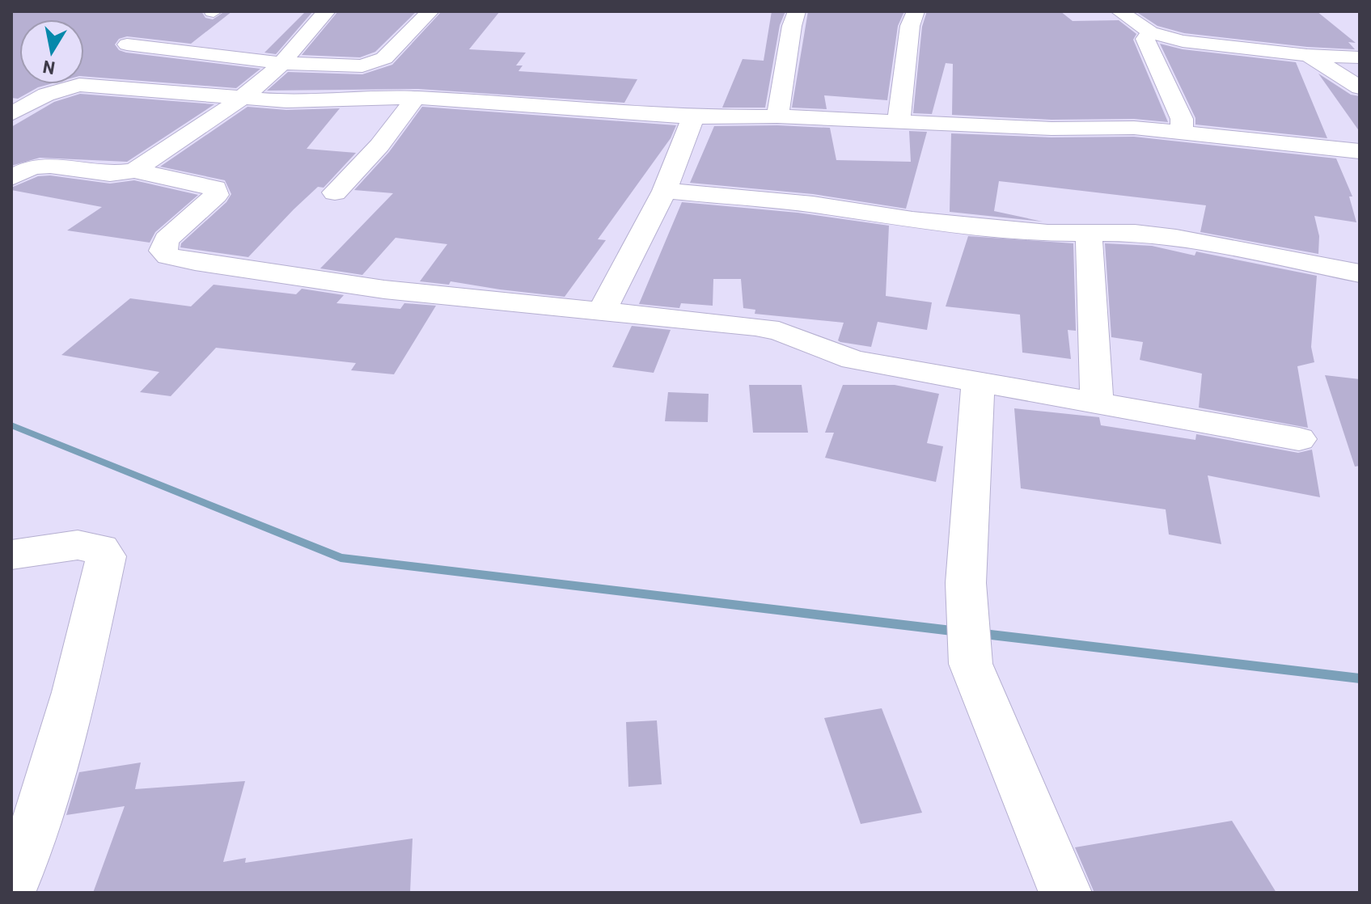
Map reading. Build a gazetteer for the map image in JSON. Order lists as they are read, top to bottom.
{
  "north": "bottom"
}
